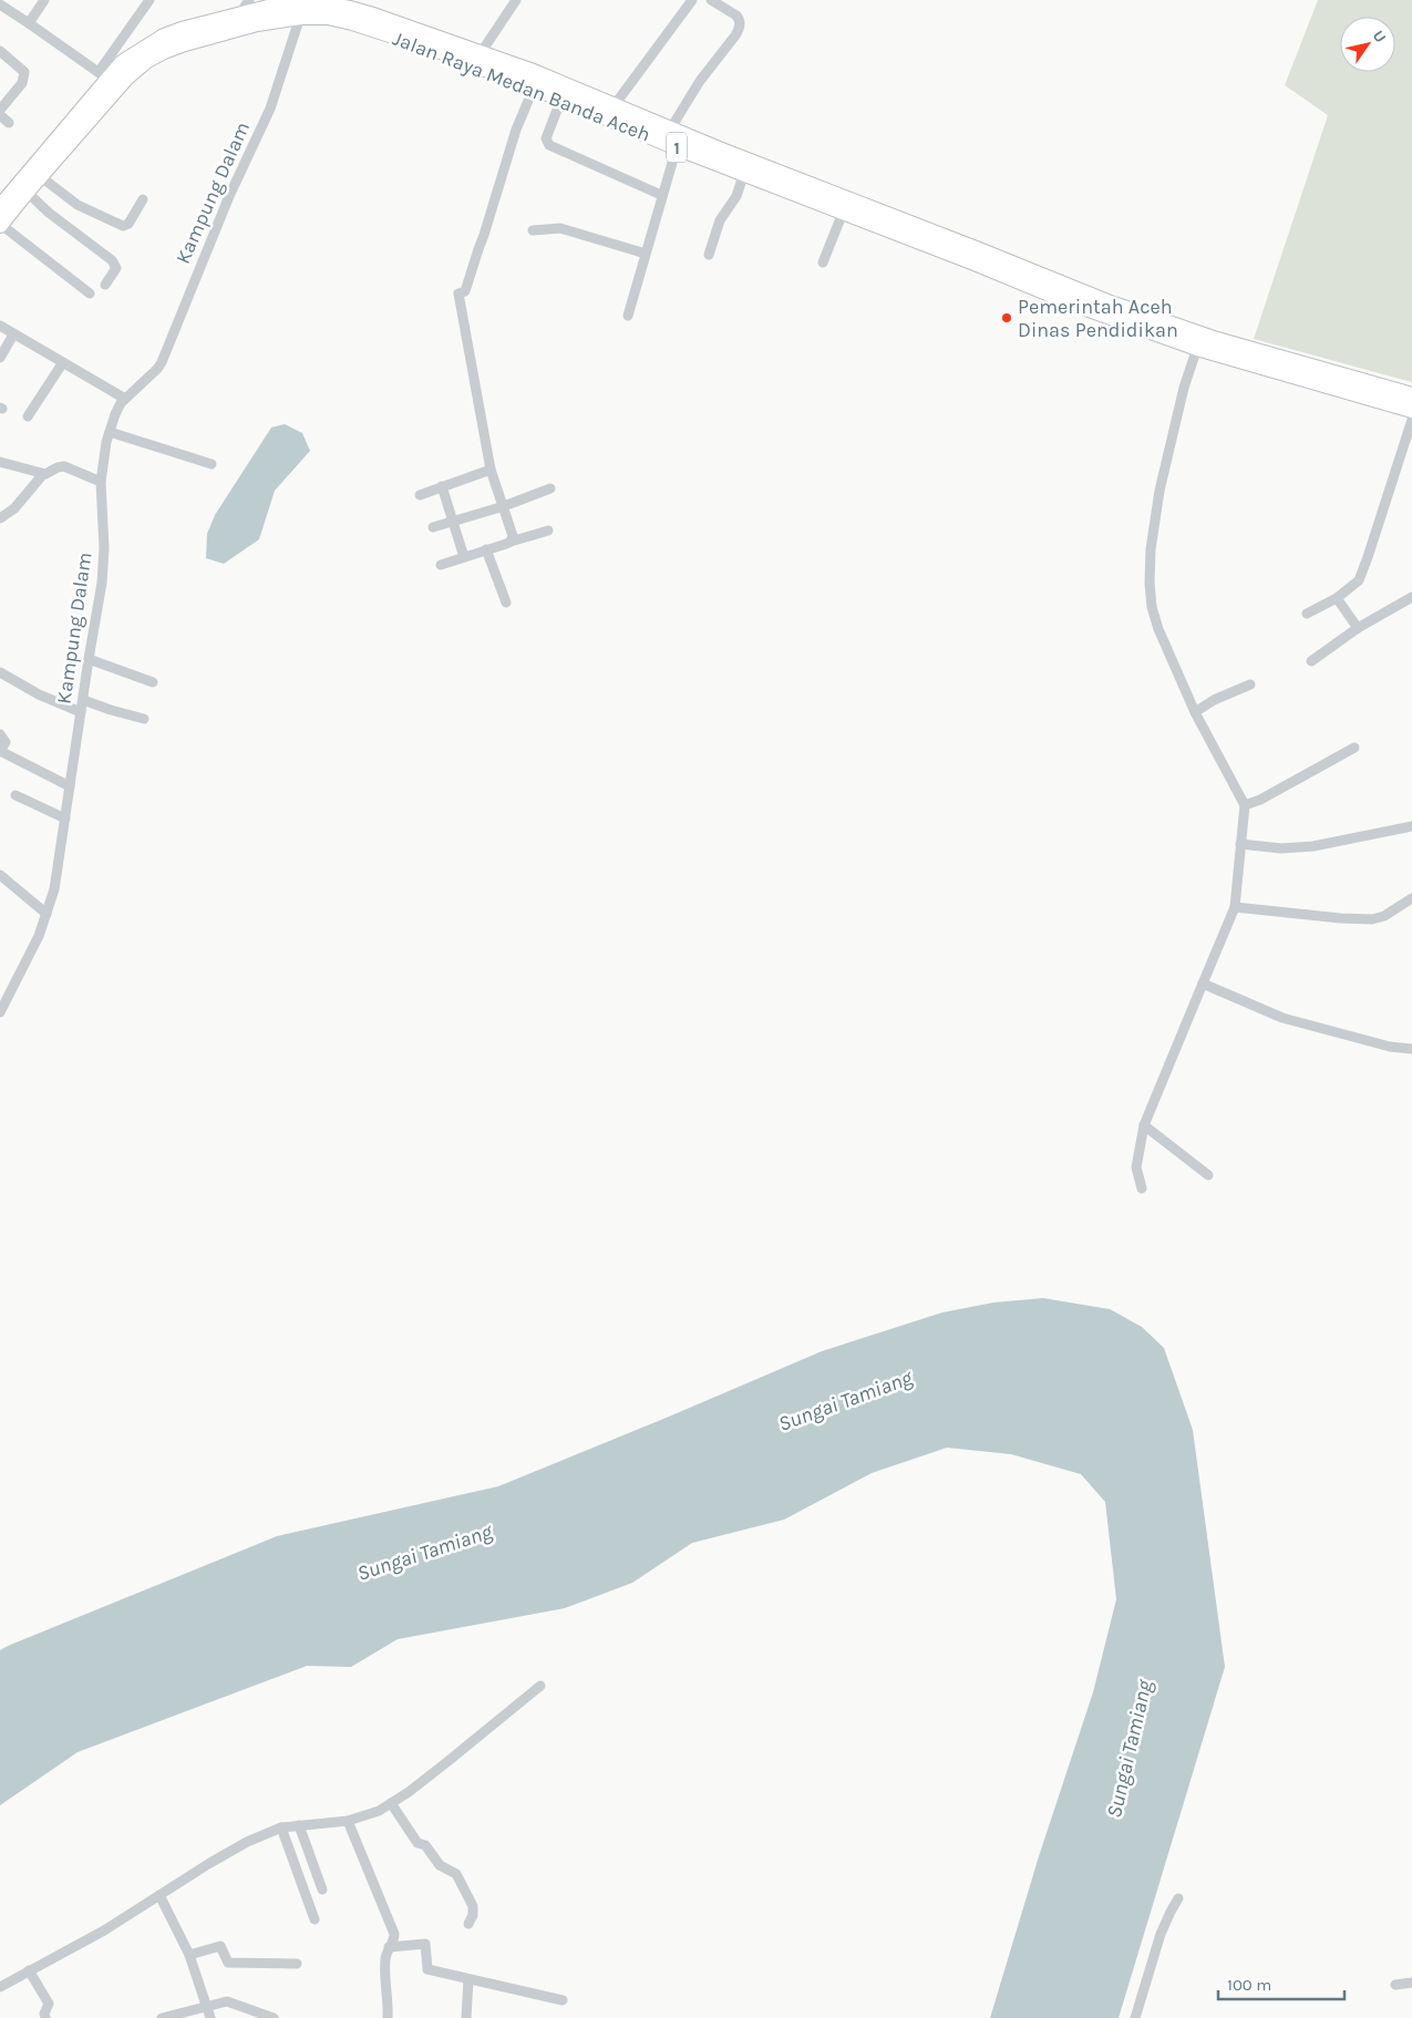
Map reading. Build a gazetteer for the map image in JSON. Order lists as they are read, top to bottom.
{
  "streets": {
    "highway": ["Jalan Raya Medan Banda Aceh", "1"],
    "street": ["Kampung Dalam"]
  },
  "crossings": [
    ["Jalan Raya Medan Banda Aceh", "Kampung Dalam"]
  ],
  "water": ["Sungai Tamiang"],
  "places": ["Pemerintah Aceh Dinas Pendidikan"],
  "scale_bar": "100 m",
  "north": "top right"
}
